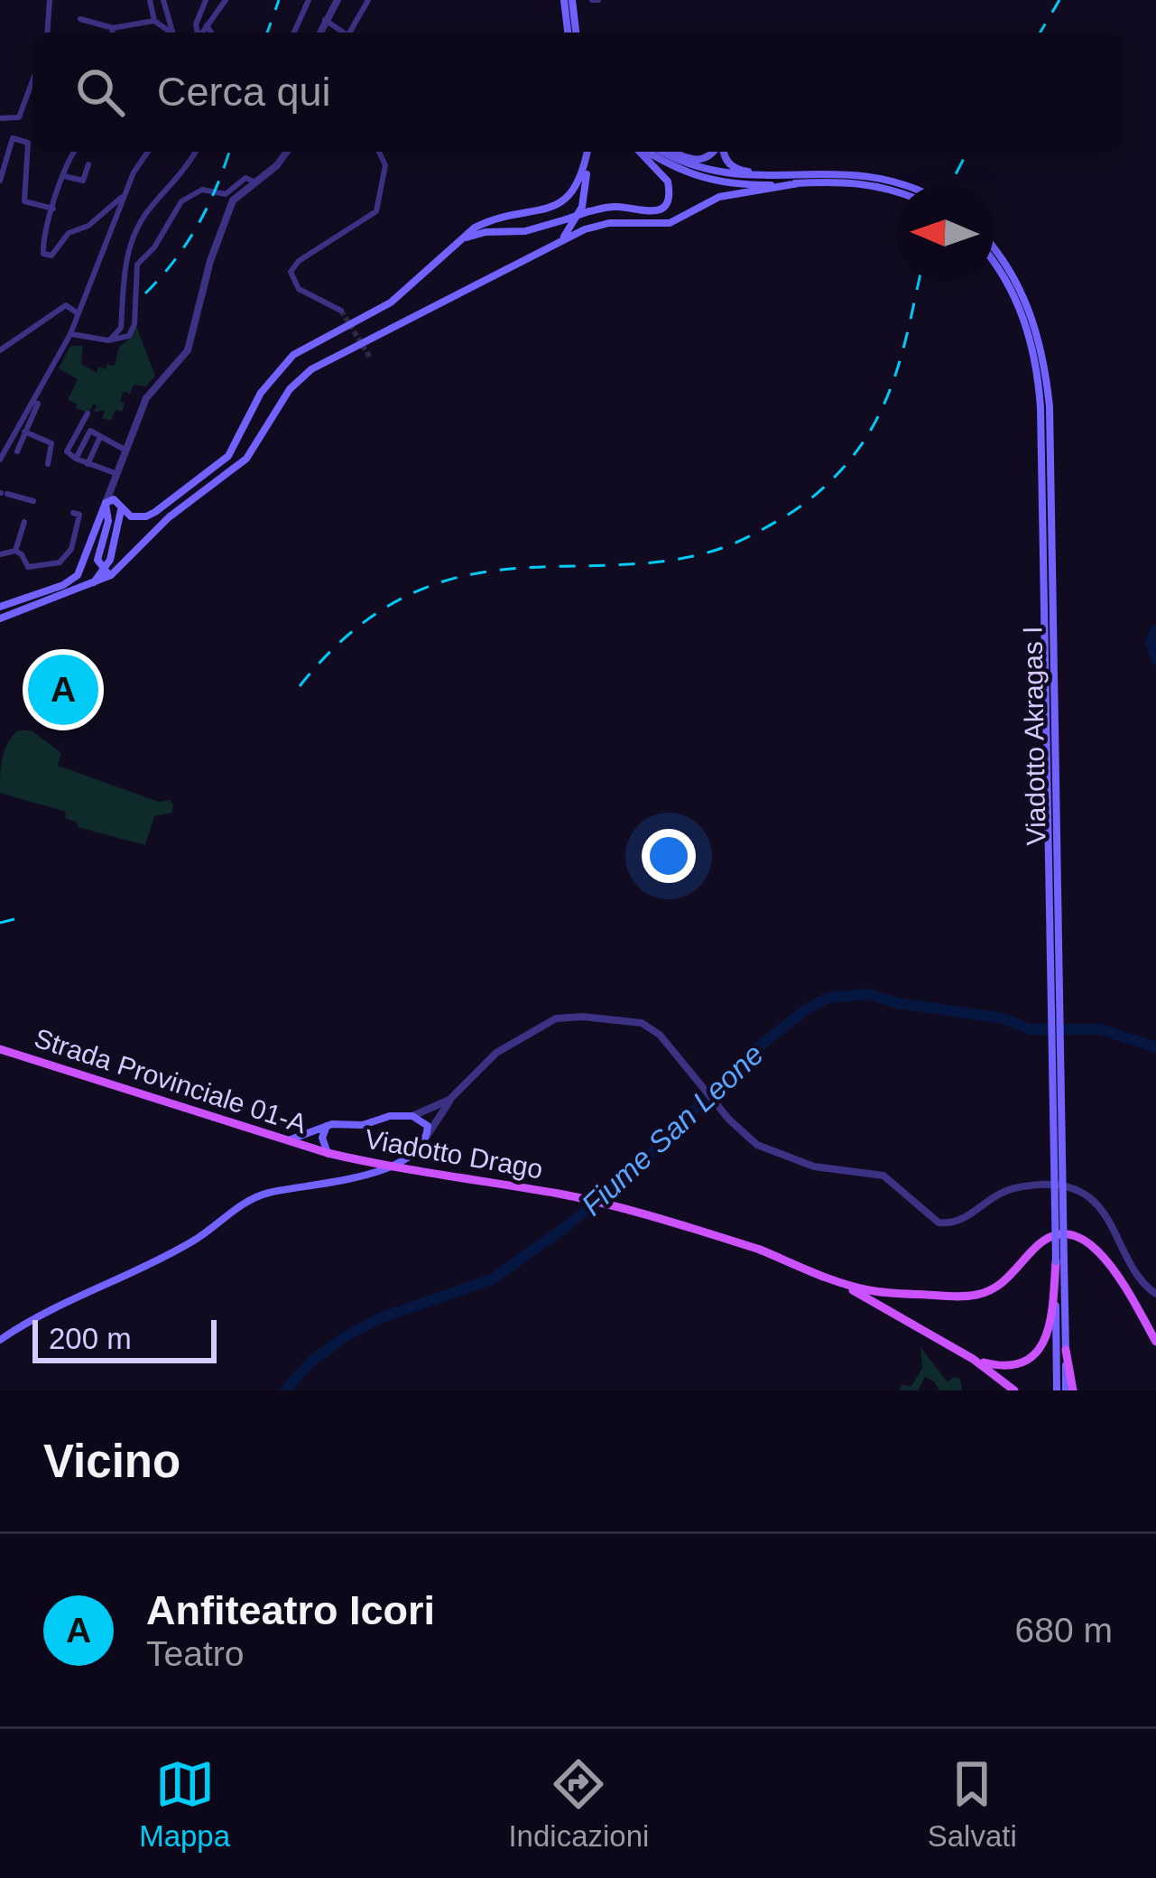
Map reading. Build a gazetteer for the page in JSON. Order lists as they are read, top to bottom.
{
  "streets": {
    "main road": ["Viadotto Akragas I", "Strada Provinciale 01-A", "Viadotto Drago"]
  },
  "crossings": [
    ["Strada Provinciale 01-A", "Viadotto Drago"]
  ],
  "water": ["Fiume San Leone"],
  "scale_bar": "200 m",
  "north": "left",
  "page": {
    "search": "Cerca qui",
    "pins": "A",
    "scale": "200 m",
    "heading": "Vicino",
    "list": [
      {
        "mark": "A",
        "name": "Anfiteatro Icori",
        "note": "Teatro",
        "value": "680 m"
      }
    ],
    "nav": ["Mappa", "Indicazioni", "Salvati"]
  }
}
